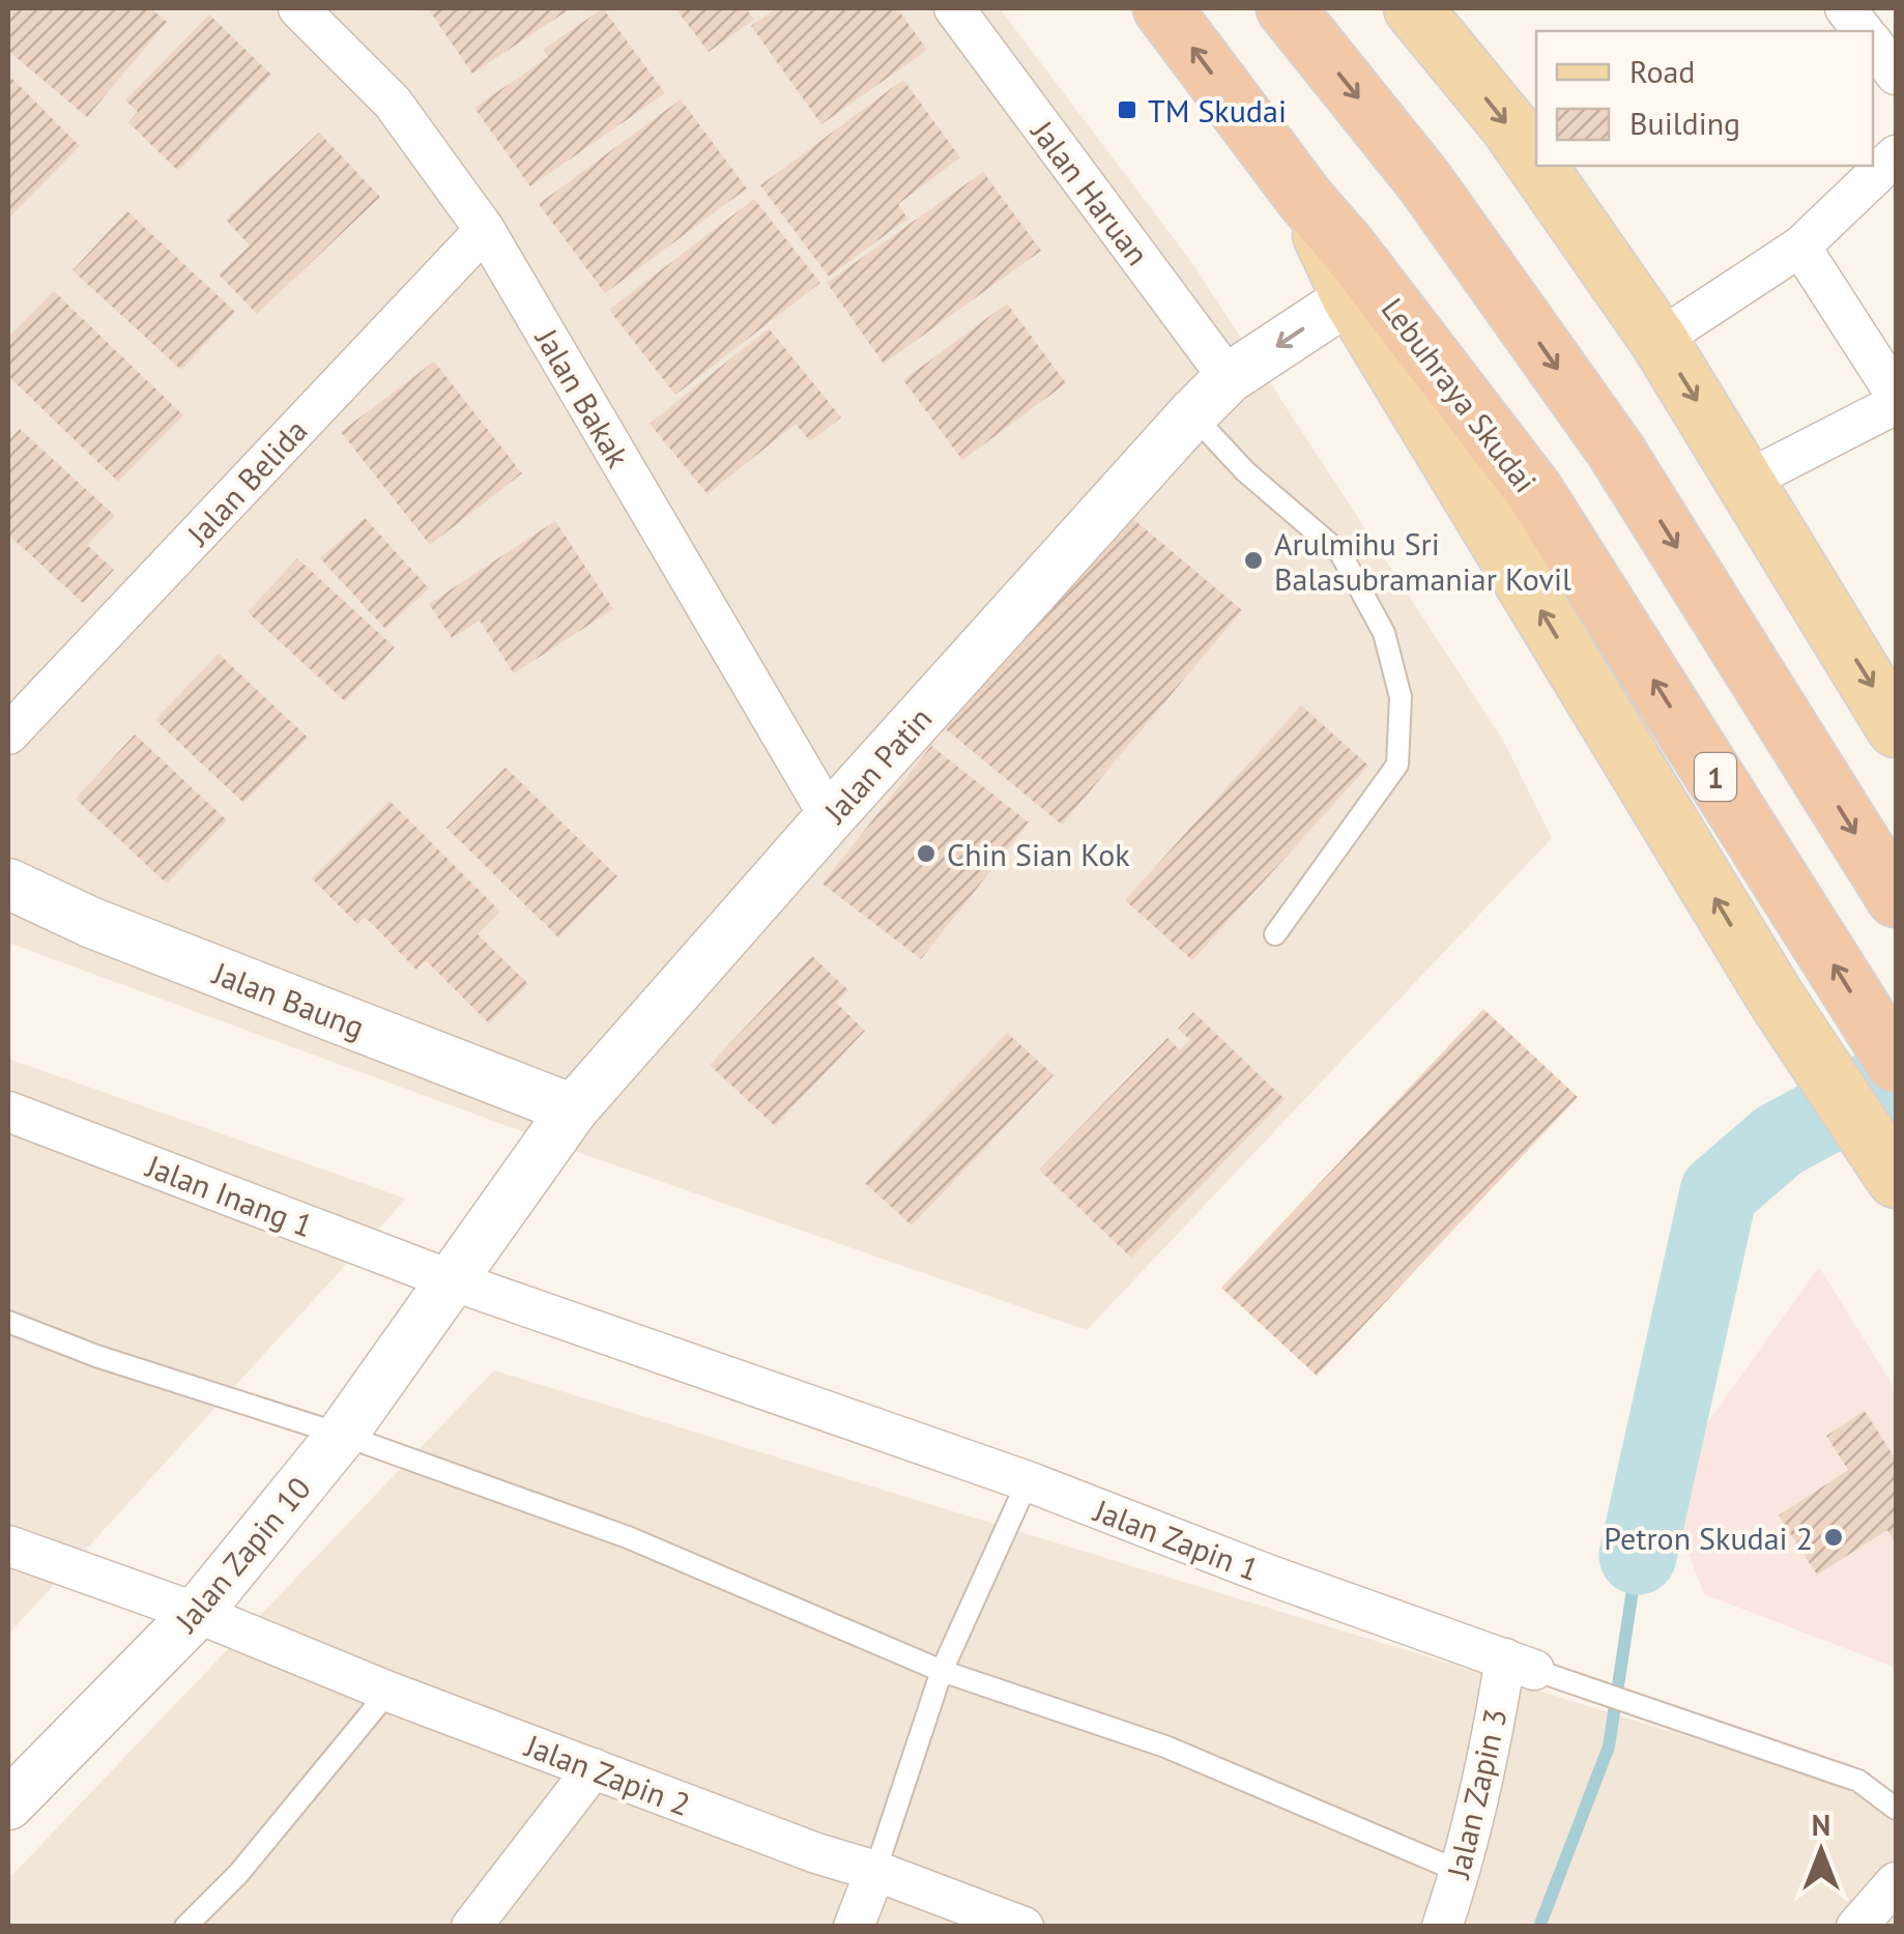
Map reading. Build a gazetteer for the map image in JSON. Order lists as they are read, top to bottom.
{
  "streets": {
    "highway": ["Lebuhraya Skudai", "1"],
    "street": [
      "Jalan Haruan",
      "Jalan Bakak",
      "Jalan Belida",
      "Jalan Patin",
      "Jalan Baung",
      "Jalan Inang 1",
      "Jalan Zapin 1",
      "Jalan Zapin 10",
      "Jalan Zapin 2",
      "Jalan Zapin 3"
    ]
  },
  "crossings": [
    ["Jalan Haruan", "Jalan Patin"],
    ["Jalan Bakak", "Jalan Belida"],
    ["Jalan Bakak", "Jalan Patin"],
    ["Jalan Patin", "Jalan Baung"],
    ["Jalan Patin", "Jalan Inang 1"],
    ["Jalan Patin", "Jalan Zapin 1"],
    ["Jalan Patin", "Jalan Zapin 10"],
    ["Jalan Inang 1", "Jalan Zapin 1"],
    ["Jalan Inang 1", "Jalan Zapin 10"],
    ["Jalan Zapin 1", "Jalan Zapin 10"],
    ["Jalan Zapin 1", "Jalan Zapin 3"],
    ["Jalan Zapin 10", "Jalan Zapin 2"]
  ],
  "places": {
    "transit": ["TM Skudai"],
    "other": ["Arulmihu Sri Balasubramaniar Kovil", "Chin Sian Kok", "Petron Skudai 2"]
  },
  "legend": ["Road", "Building"],
  "north": "top"
}
